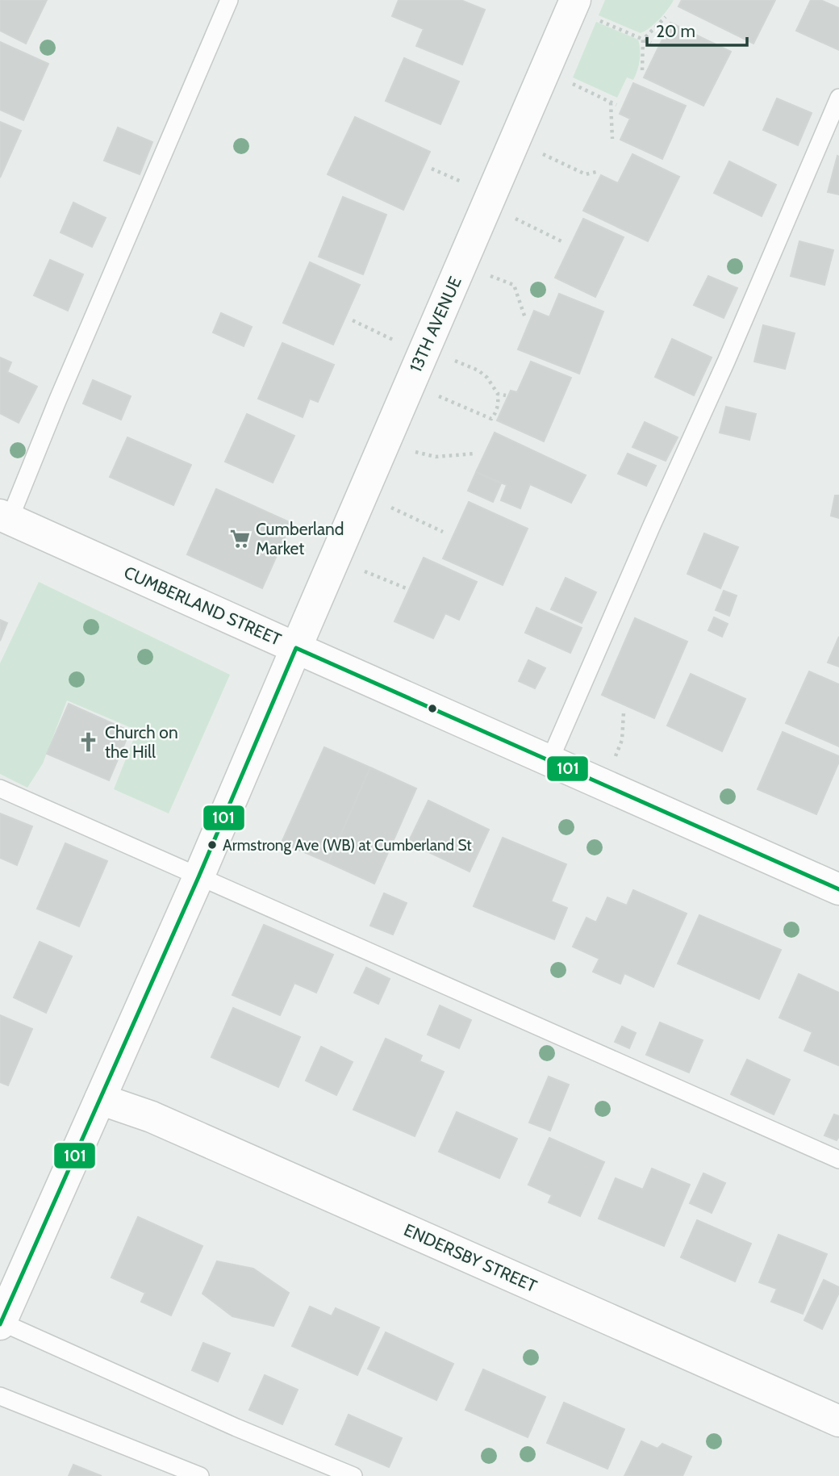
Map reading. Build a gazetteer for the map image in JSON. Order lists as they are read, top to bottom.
{
  "streets": {
    "street": ["13TH AVENUE", "CUMBERLAND STREET", "ENDERSBY STREET"]
  },
  "crossings": [
    ["13TH AVENUE", "CUMBERLAND STREET"],
    ["13TH AVENUE", "ENDERSBY STREET"]
  ],
  "places": {
    "supermarket": ["Cumberland Market"],
    "church": ["Church on the Hill"],
    "other": ["Armstrong Ave (WB) at Cumberland St"]
  },
  "lines": ["transit line 101"],
  "scale_bar": "20 m"
}
